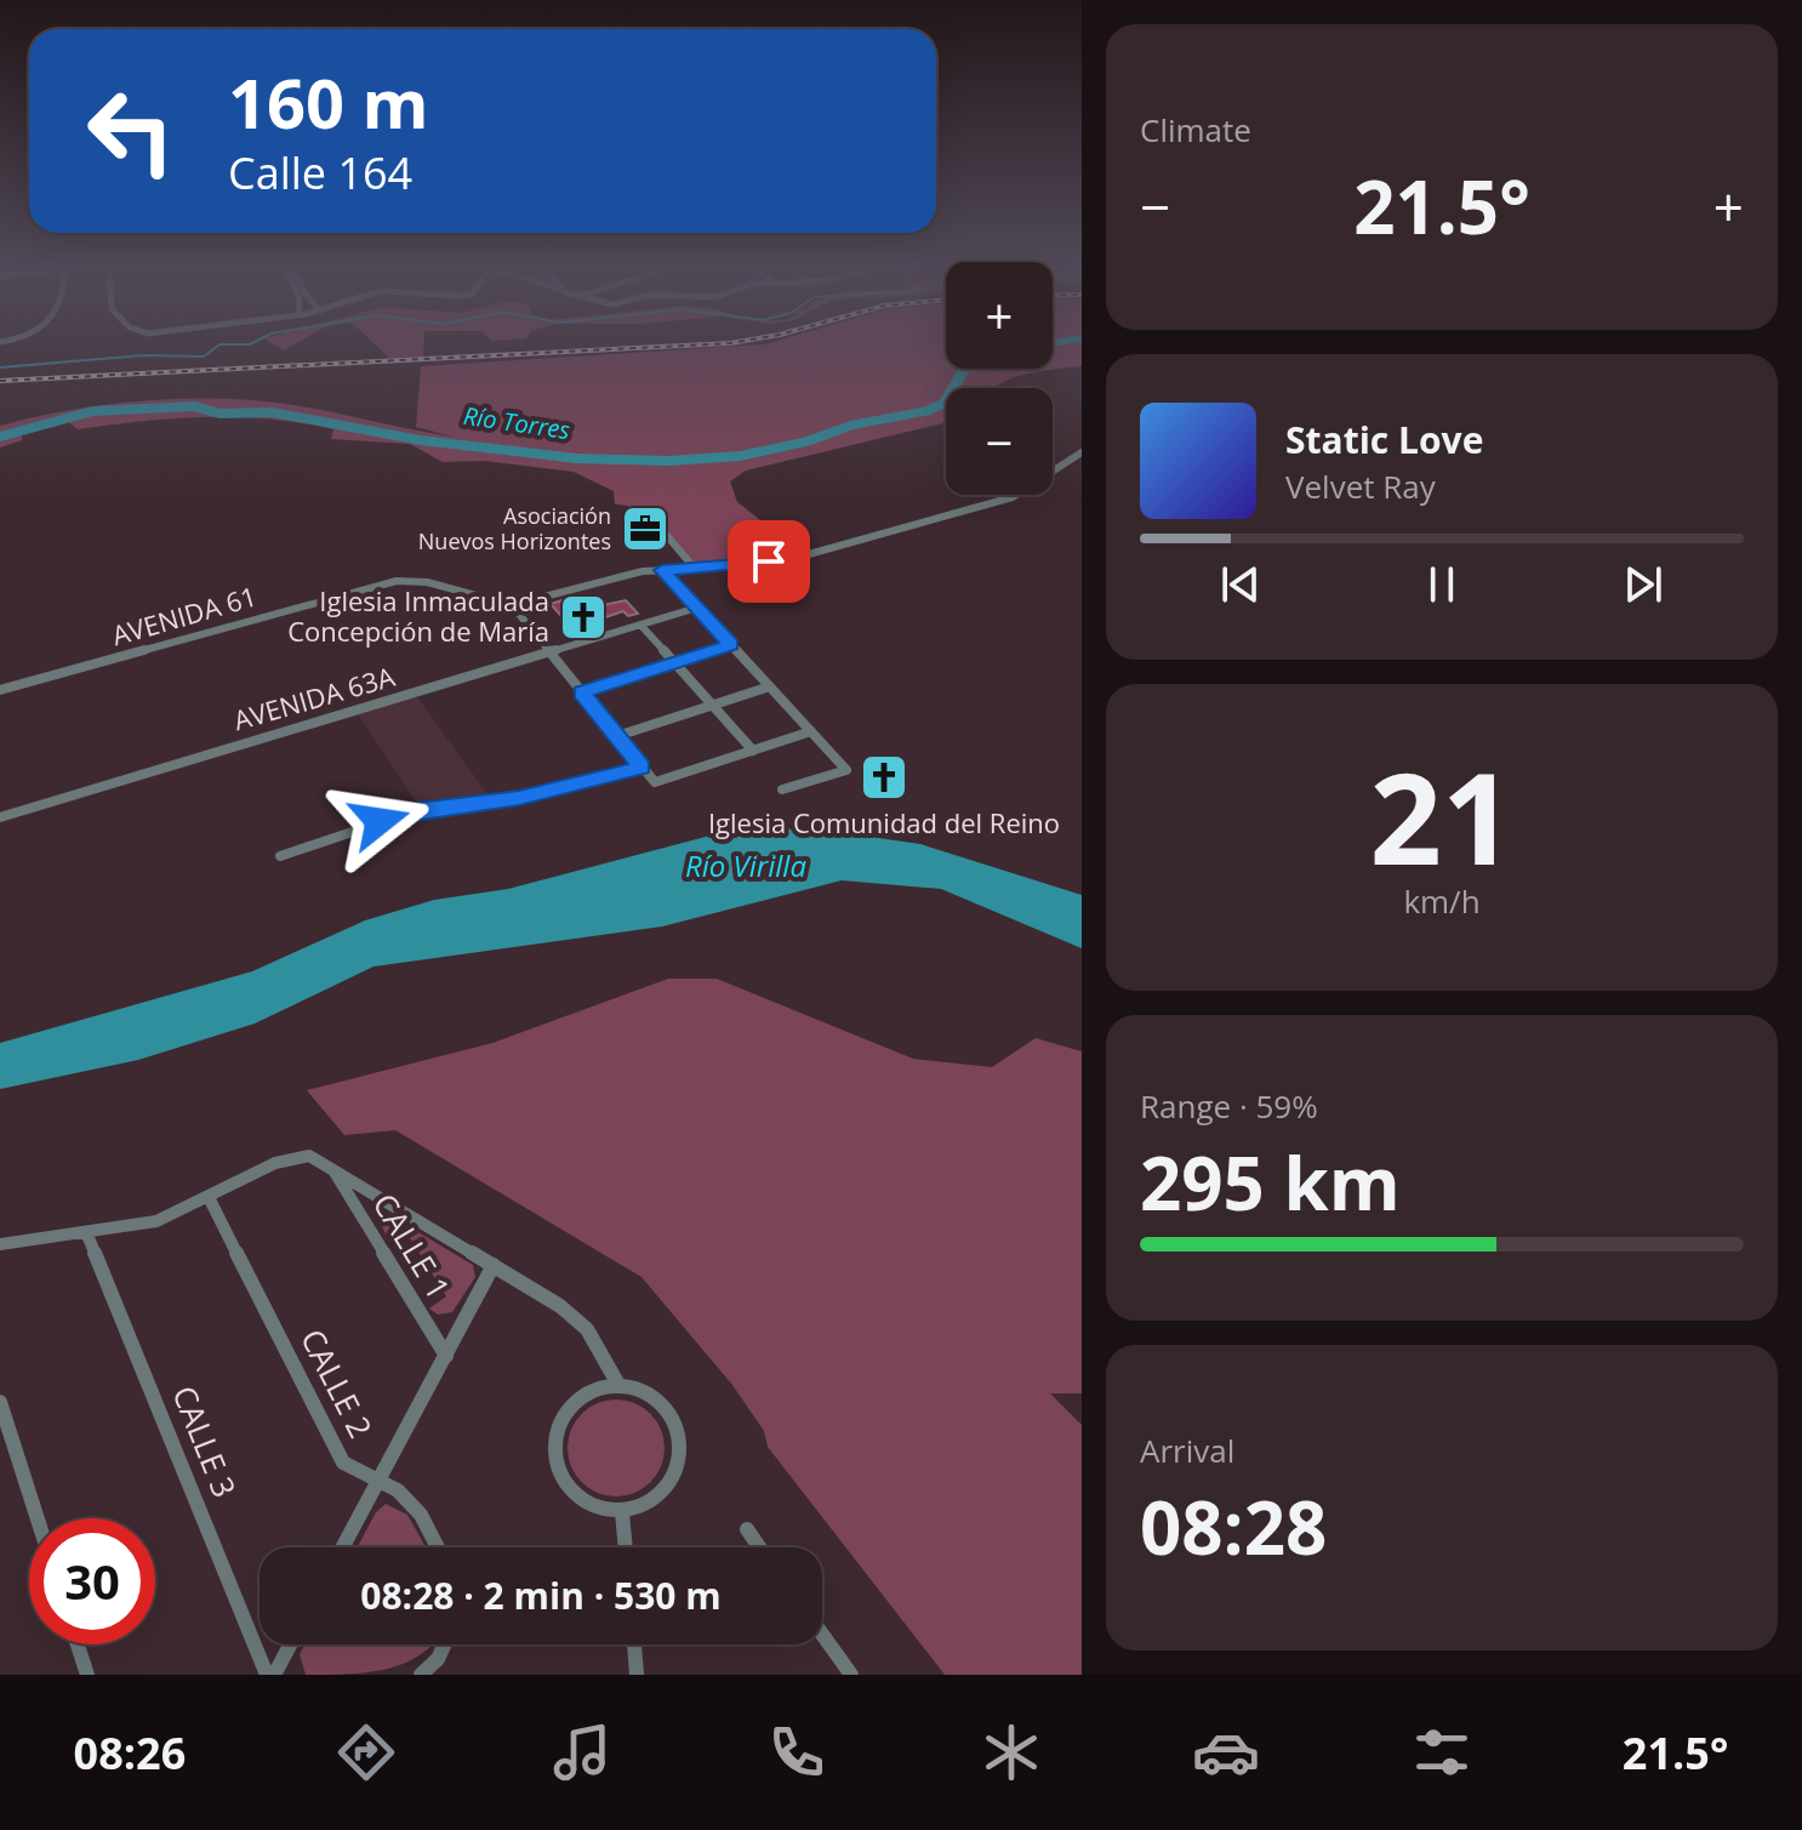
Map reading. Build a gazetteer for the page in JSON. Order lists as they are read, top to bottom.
{
  "streets": {
    "street": [
      "AVENIDA 61",
      "AVENIDA 63A",
      "CALLE 1",
      "CALLE 2",
      "CALLE 3"
    ]
  },
  "water": ["Río Torres", "Río Virilla"],
  "places": {
    "office": ["Asociación Nuevos Horizontes"],
    "church": ["Iglesia Inmaculada Concepción de María", "Iglesia Comunidad del Reino"]
  },
  "page": {
    "tile": [
      "Climate",
      ["21", "km/h"],
      ["Range · 59%", "295 km"],
      ["Arrival", "08:28"]
    ],
    "turn": ["160 m", "Calle 164"],
    "heat": ["−", "21.5°", "+"],
    "map_buttons": ["+", "−"],
    "song": ["Static Love", "Velvet Ray"],
    "limit": "30",
    "trip": "08:28 · 2 min · 530 m",
    "tabs": ["08:26", "21.5°"]
  }
}
